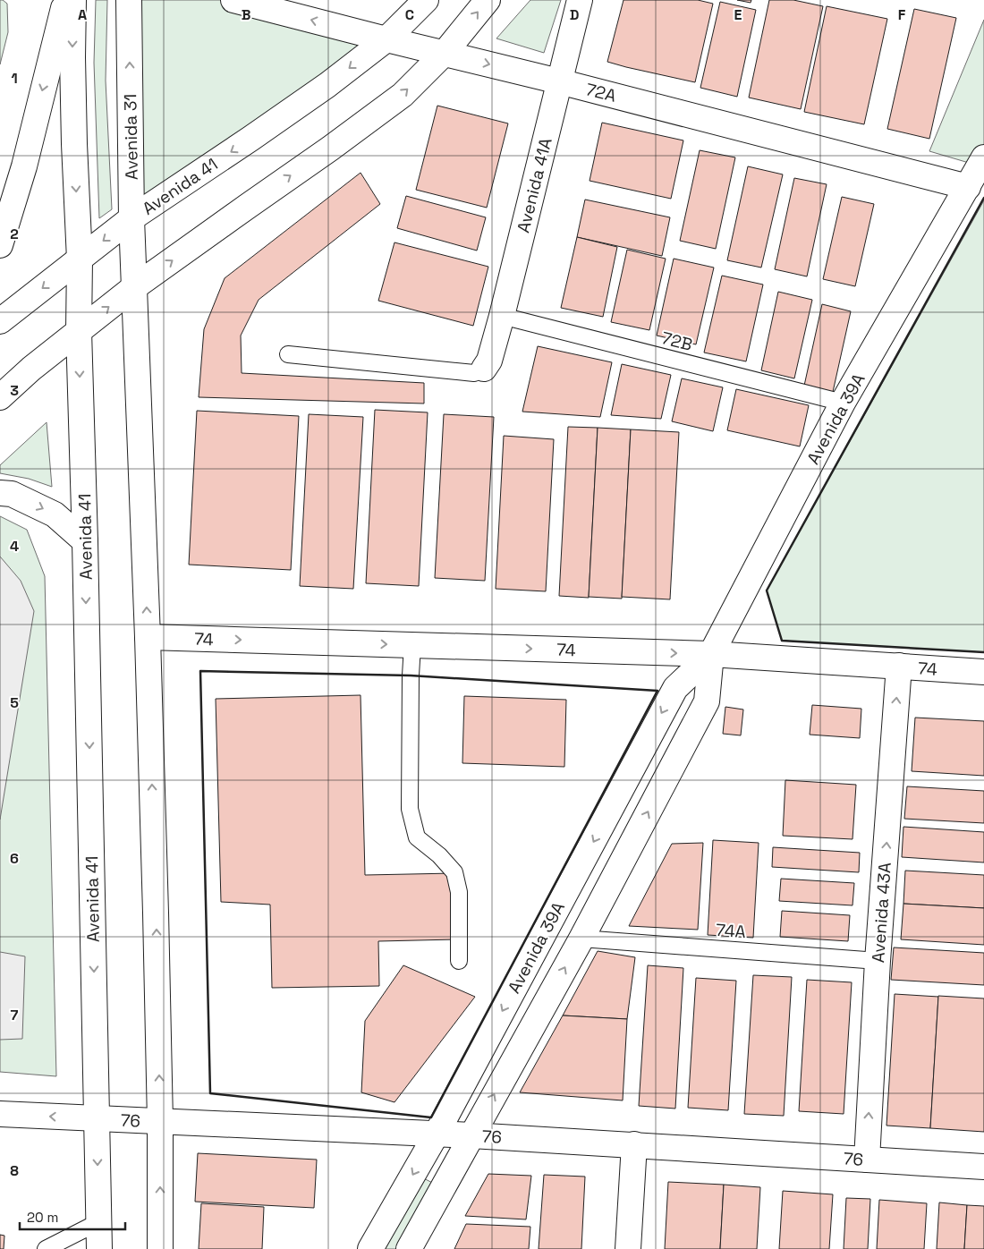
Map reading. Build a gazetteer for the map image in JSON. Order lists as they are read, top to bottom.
{
  "streets": {
    "street": [
      "72A",
      "Avenida 31",
      "Avenida 41A",
      "Avenida 41",
      "Avenida 39A",
      "74",
      "Avenida 43A",
      "76"
    ],
    "lane": ["72B", "74A"]
  },
  "crossings": [
    ["72A", "Avenida 41A"],
    ["72A", "Avenida 41"],
    ["72A", "Avenida 39A"],
    ["Avenida 31", "Avenida 41"],
    ["Avenida 41A", "72B"],
    ["Avenida 41", "76"],
    ["72B", "Avenida 39A"],
    ["Avenida 39A", "74"],
    ["Avenida 39A", "74A"],
    ["Avenida 39A", "76"],
    ["74", "Avenida 43A"],
    ["Avenida 43A", "74A"],
    ["Avenida 43A", "76"]
  ],
  "one_way": ["74", "Avenida 43A"],
  "scale_bar": "20 m",
  "grid": {
    "columns": [
      "A",
      "B",
      "C",
      "D",
      "E",
      "F"
    ],
    "rows": [
      "1",
      "2",
      "3",
      "4",
      "5",
      "6",
      "7",
      "8"
    ]
  }
}
